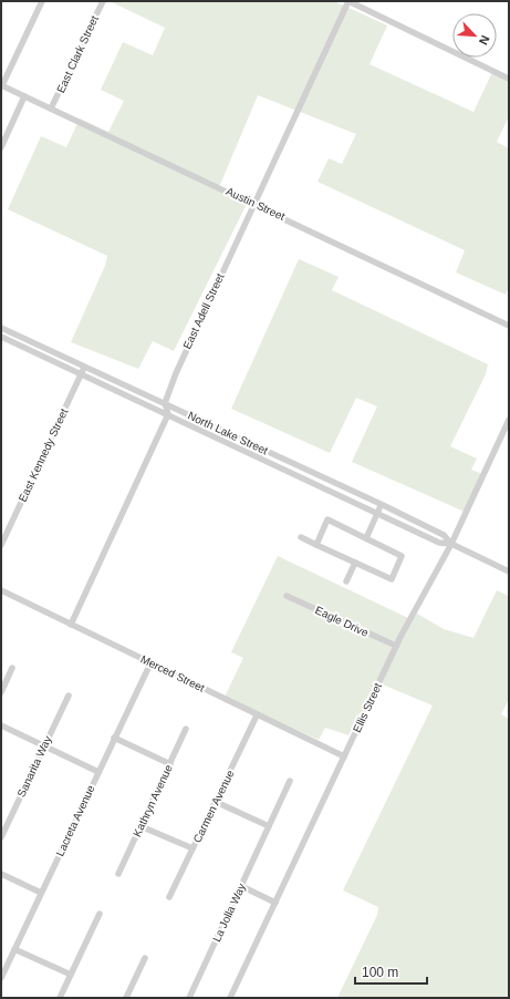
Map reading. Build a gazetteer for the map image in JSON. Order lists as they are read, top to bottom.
{
  "streets": {
    "street": [
      "East Clark Street",
      "Austin Street",
      "East Adell Street",
      "North Lake Street",
      "East Kennedy Street",
      "Eagle Drive",
      "Merced Street",
      "Ellis Street",
      "Sanarita Way",
      "Kathryn Avenue",
      "Carmen Avenue",
      "Lacreta Avenue",
      "La Jolla Way"
    ]
  },
  "crossings": [
    ["East Clark Street", "Austin Street"],
    ["Austin Street", "East Adell Street"],
    ["East Adell Street", "North Lake Street"],
    ["North Lake Street", "East Kennedy Street"],
    ["North Lake Street", "Ellis Street"],
    ["Eagle Drive", "Ellis Street"],
    ["Merced Street", "Ellis Street"],
    ["Merced Street", "Carmen Avenue"],
    ["Merced Street", "Lacreta Avenue"]
  ],
  "scale_bar": "100 m",
  "north": "bottom right"
}
